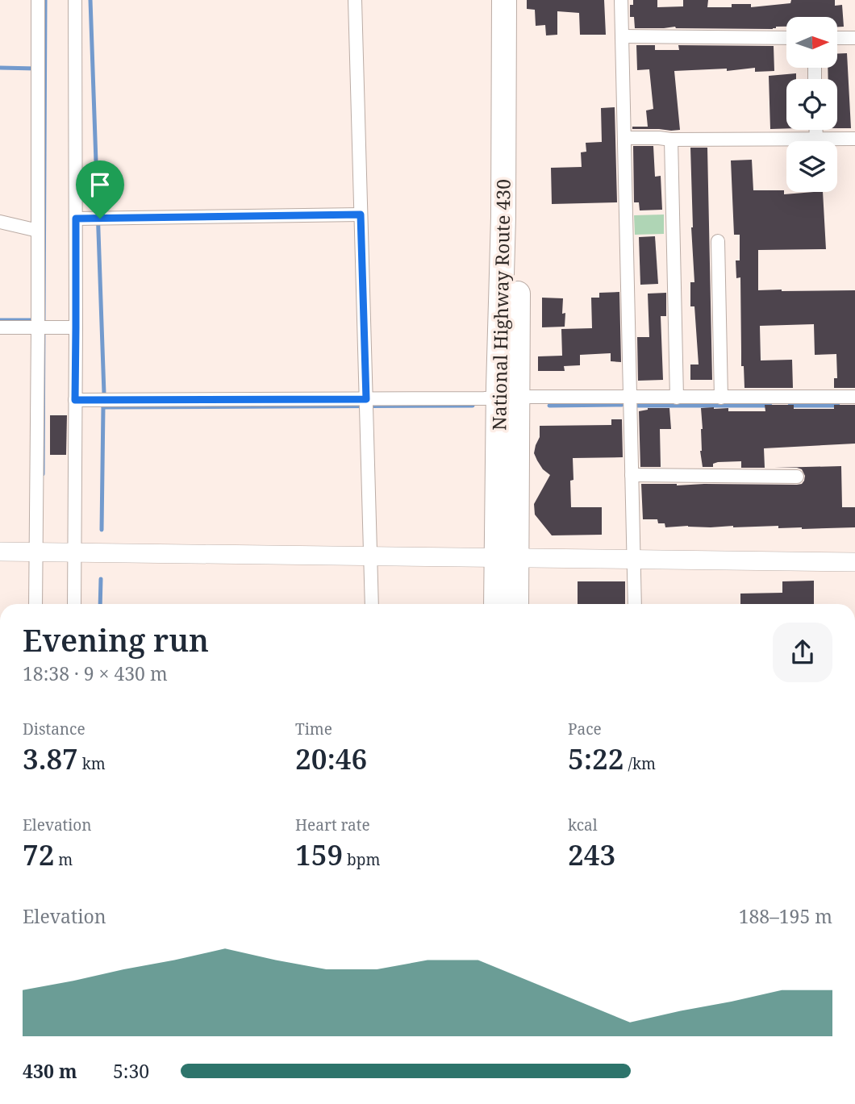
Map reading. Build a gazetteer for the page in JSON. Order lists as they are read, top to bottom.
{
  "streets": {
    "highway": ["National Highway Route 430"]
  },
  "north": "right",
  "page": {
    "heading": ["Evening run", "18:38 · 9 × 430 m"],
    "stats": [
      ["Distance", "3.87 km"],
      ["Time", "20:46"],
      ["Pace", "5:22 /km"],
      ["Elevation", "72 m"],
      ["Heart rate", "159 bpm"],
      ["kcal", "243"]
    ],
    "chart": ["Elevation", "188–195 m"],
    "list": [
      {
        "name": "430 m",
        "note": "5:30"
      }
    ]
  }
}
